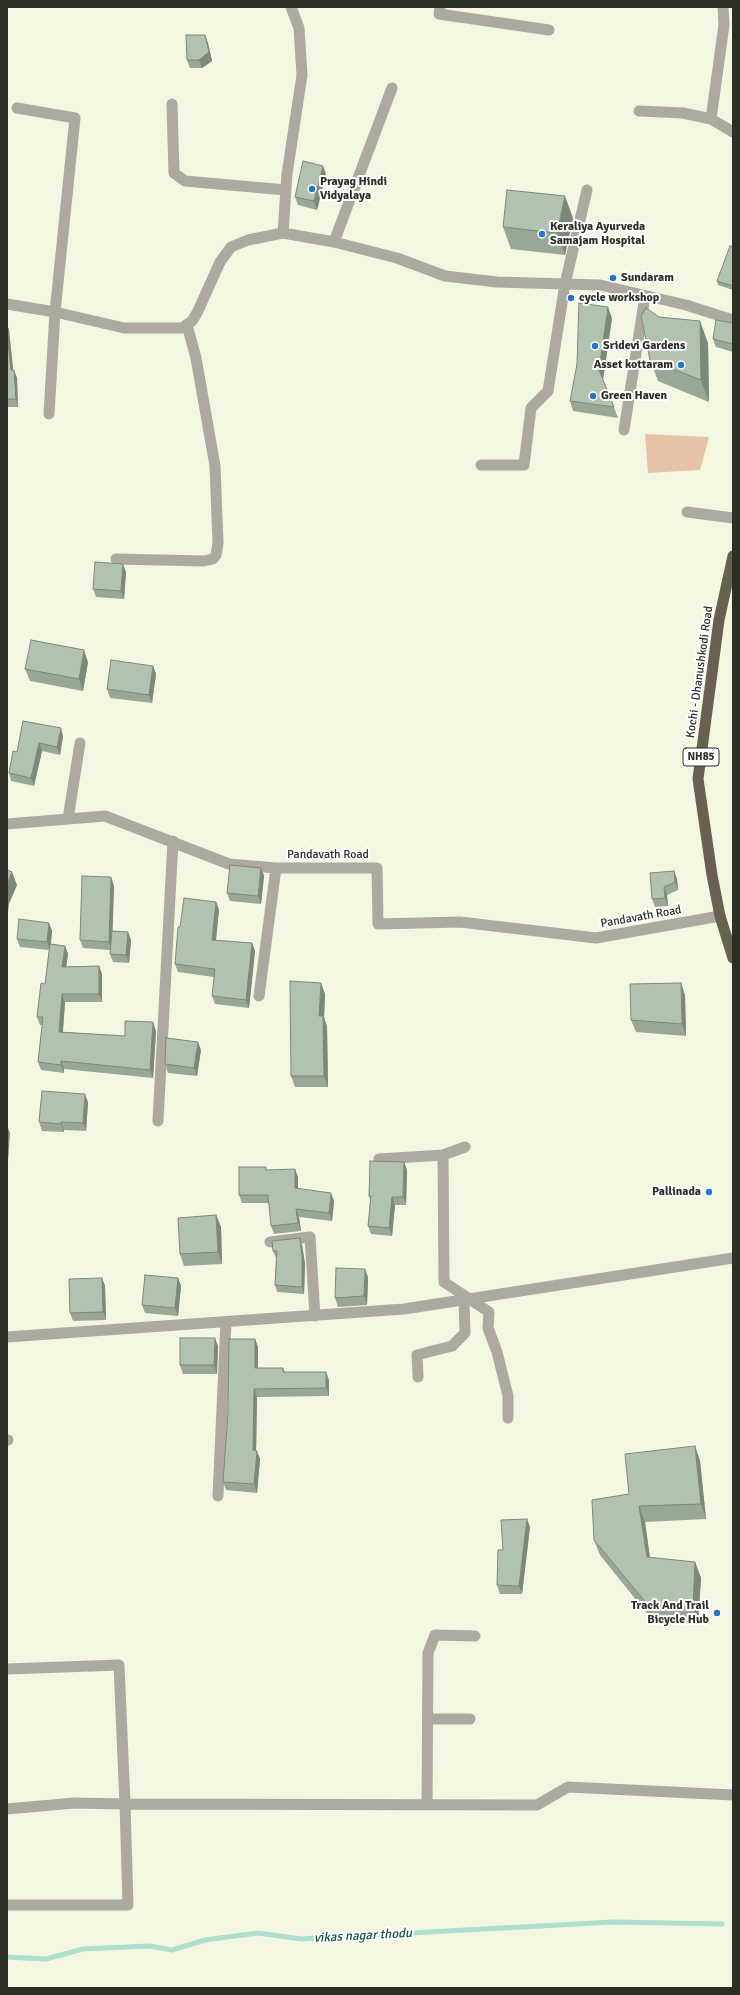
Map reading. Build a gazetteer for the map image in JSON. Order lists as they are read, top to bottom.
{
  "streets": {
    "highway": ["Kochi - Dhanushkodi Road", "NH85"],
    "street": ["Pandavath Road"]
  },
  "crossings": [
    ["Kochi - Dhanushkodi Road", "Pandavath Road"]
  ],
  "water": ["vikas nagar thodu"],
  "places": [
    "Prayag Hindi Vidyalaya",
    "Keraliya Ayurveda Samajam Hospital",
    "Sundaram",
    "cycle workshop",
    "Sridevi Gardens",
    "Asset kottaram",
    "Green Haven",
    "Pallinada",
    "Track And Trail Bicycle Hub"
  ]
}
